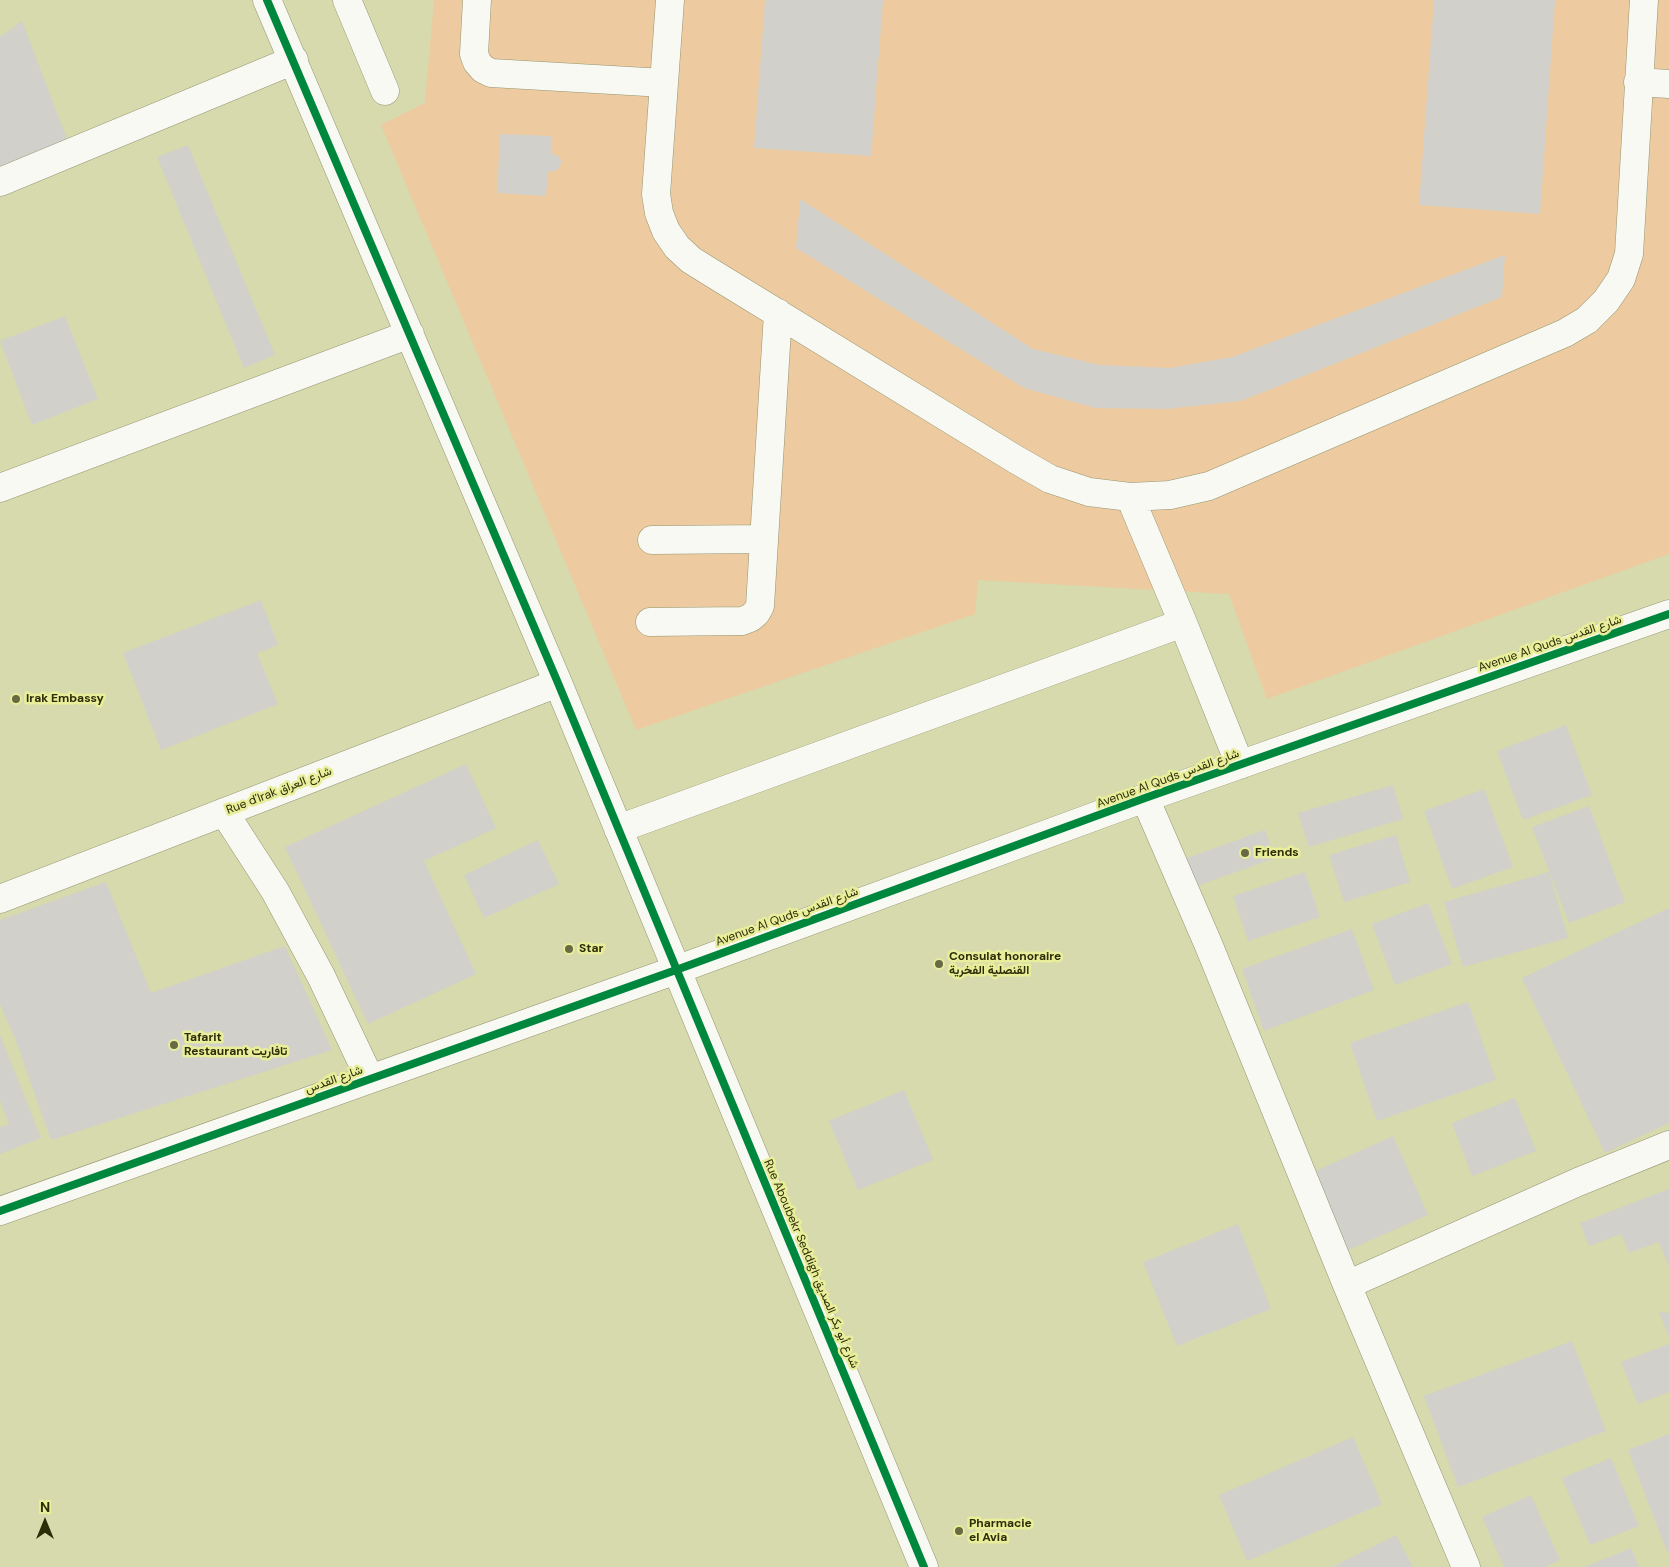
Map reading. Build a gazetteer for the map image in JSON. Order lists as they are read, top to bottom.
{
  "streets": {
    "street": [
      "Avenue Al Quds شارع القدس",
      "Rue d'Irak شارع العراق",
      "شارع القدس",
      "Rue Aboubekr Seddigh شارع أبو بكر الصديق"
    ]
  },
  "crossings": [
    ["Avenue Al Quds شارع القدس", "شارع القدس"],
    ["Avenue Al Quds شارع القدس", "Rue Aboubekr Seddigh شارع أبو بكر الصديق"],
    ["Rue d'Irak شارع العراق", "Rue Aboubekr Seddigh شارع أبو بكر الصديق"],
    ["شارع القدس", "Rue Aboubekr Seddigh شارع أبو بكر الصديق"]
  ],
  "places": [
    "Irak Embassy",
    "Friends",
    "Star",
    "Consulat honoraire القنصلية الفخرية",
    "Tafarit Restaurant تافاريت",
    "Pharmacie el Avia"
  ],
  "north": "top"
}
